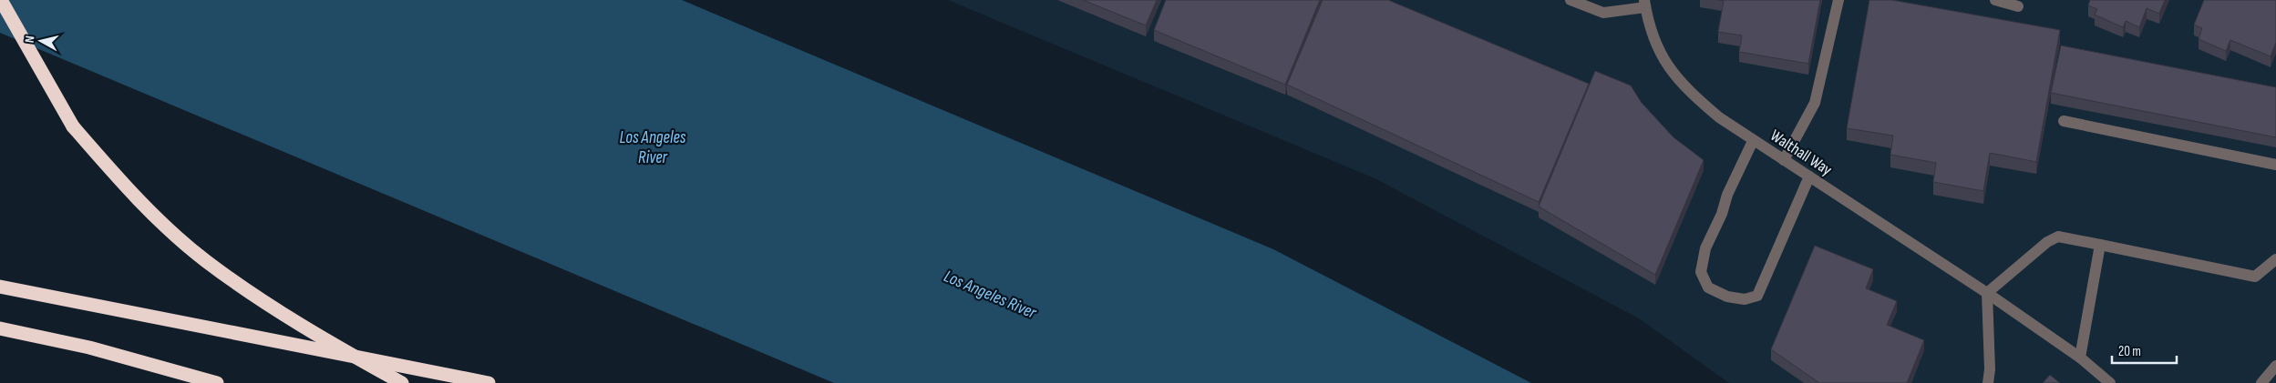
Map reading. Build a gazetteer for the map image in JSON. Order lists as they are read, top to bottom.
{
  "streets": {
    "street": ["Walthall Way"]
  },
  "water": ["Los Angeles River"],
  "scale_bar": "20 m",
  "north": "left"
}
